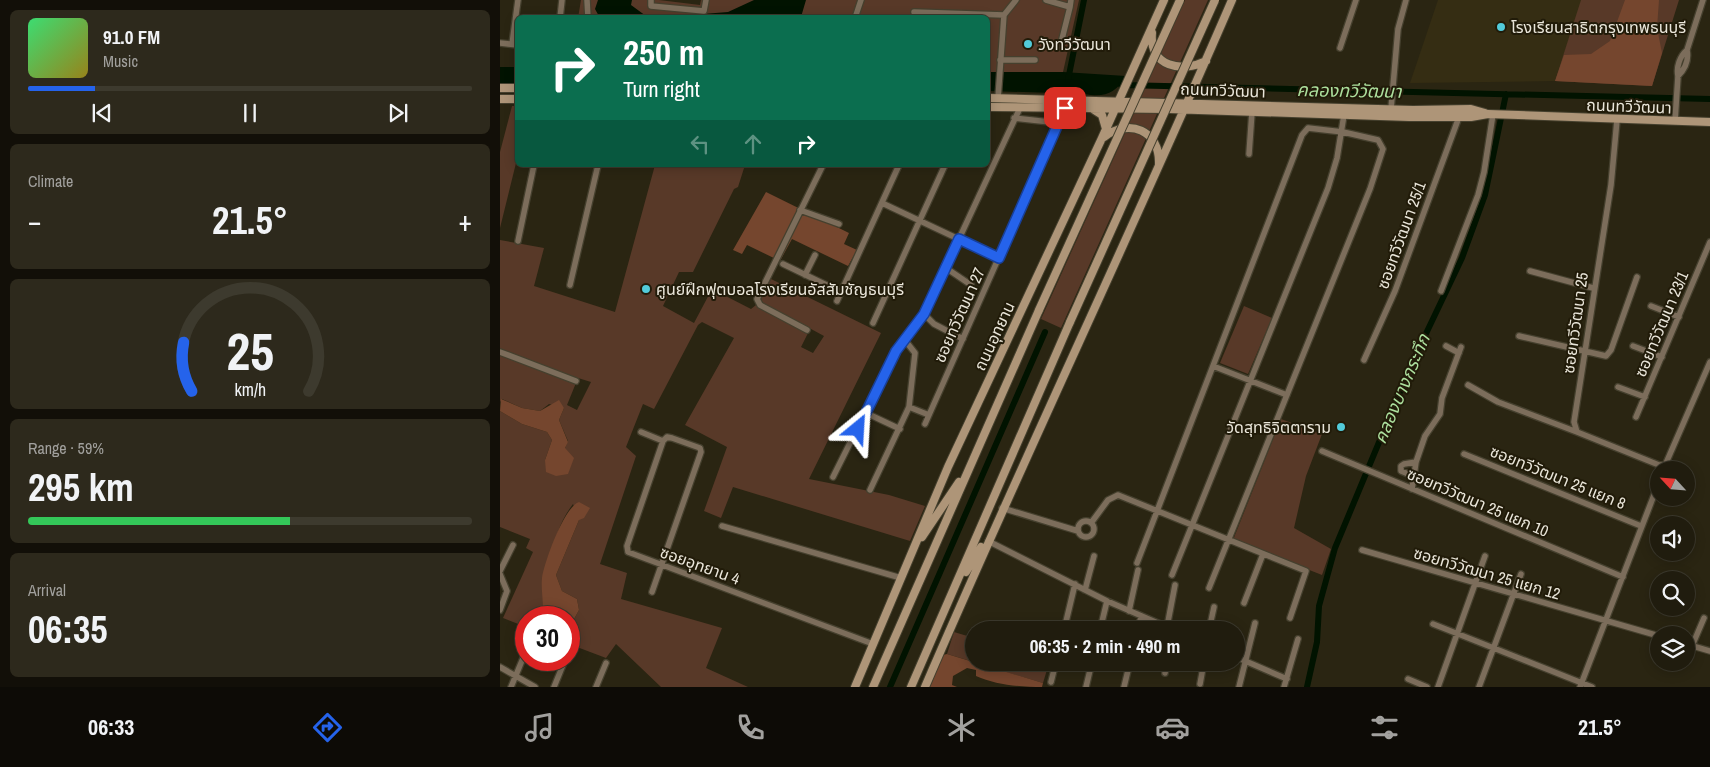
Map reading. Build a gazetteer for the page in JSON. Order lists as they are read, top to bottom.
{
  "streets": {
    "main road": ["ถนนทวีวัฒนา", "ถนนอุทยาน"],
    "street": [
      "ซอยทวีวัฒนา 25/1",
      "ซอยทวีวัฒนา 27",
      "ซอยทวีวัฒนา 25",
      "ซอยทวีวัฒนา 23/1",
      "ซอยทวีวัฒนา 25 แยก 8",
      "ซอยทวีวัฒนา 25 แยก 10",
      "ซอยอุทยาน 4",
      "ซอยทวีวัฒนา 25 แยก 12"
    ]
  },
  "crossings": [
    ["ถนนทวีวัฒนา", "ซอยทวีวัฒนา 25/1"],
    ["ถนนทวีวัฒนา", "ซอยทวีวัฒนา 27"],
    ["ถนนทวีวัฒนา", "ซอยทวีวัฒนา 25"],
    ["ถนนทวีวัฒนา", "ถนนอุทยาน"],
    ["ถนนอุทยาน", "ซอยอุทยาน 4"]
  ],
  "water": ["คลองทวีวัฒนา", "คลองบางกระทึก"],
  "places": [
    "โรงเรียนสาธิตกรุงเทพธนบุรี",
    "วังทวีวัฒนา",
    "ศูนย์ฝึกฟุตบอลโรงเรียนอัสสัมชัญธนบุรี",
    "วัดสุทธิจิตตาราม"
  ],
  "north": "top left",
  "page": {
    "turn": ["250 m", "Turn right"],
    "song": ["91.0 FM", "Music"],
    "tile": [
      "Climate",
      ["Range · 59%", "295 km"],
      ["Arrival", "06:35"]
    ],
    "heat": ["−", "21.5°", "+"],
    "limit": "30",
    "trip": "06:35 · 2 min · 490 m",
    "tabs": ["06:33", "21.5°"],
    "gauge": ["25", "km/h"]
  }
}
